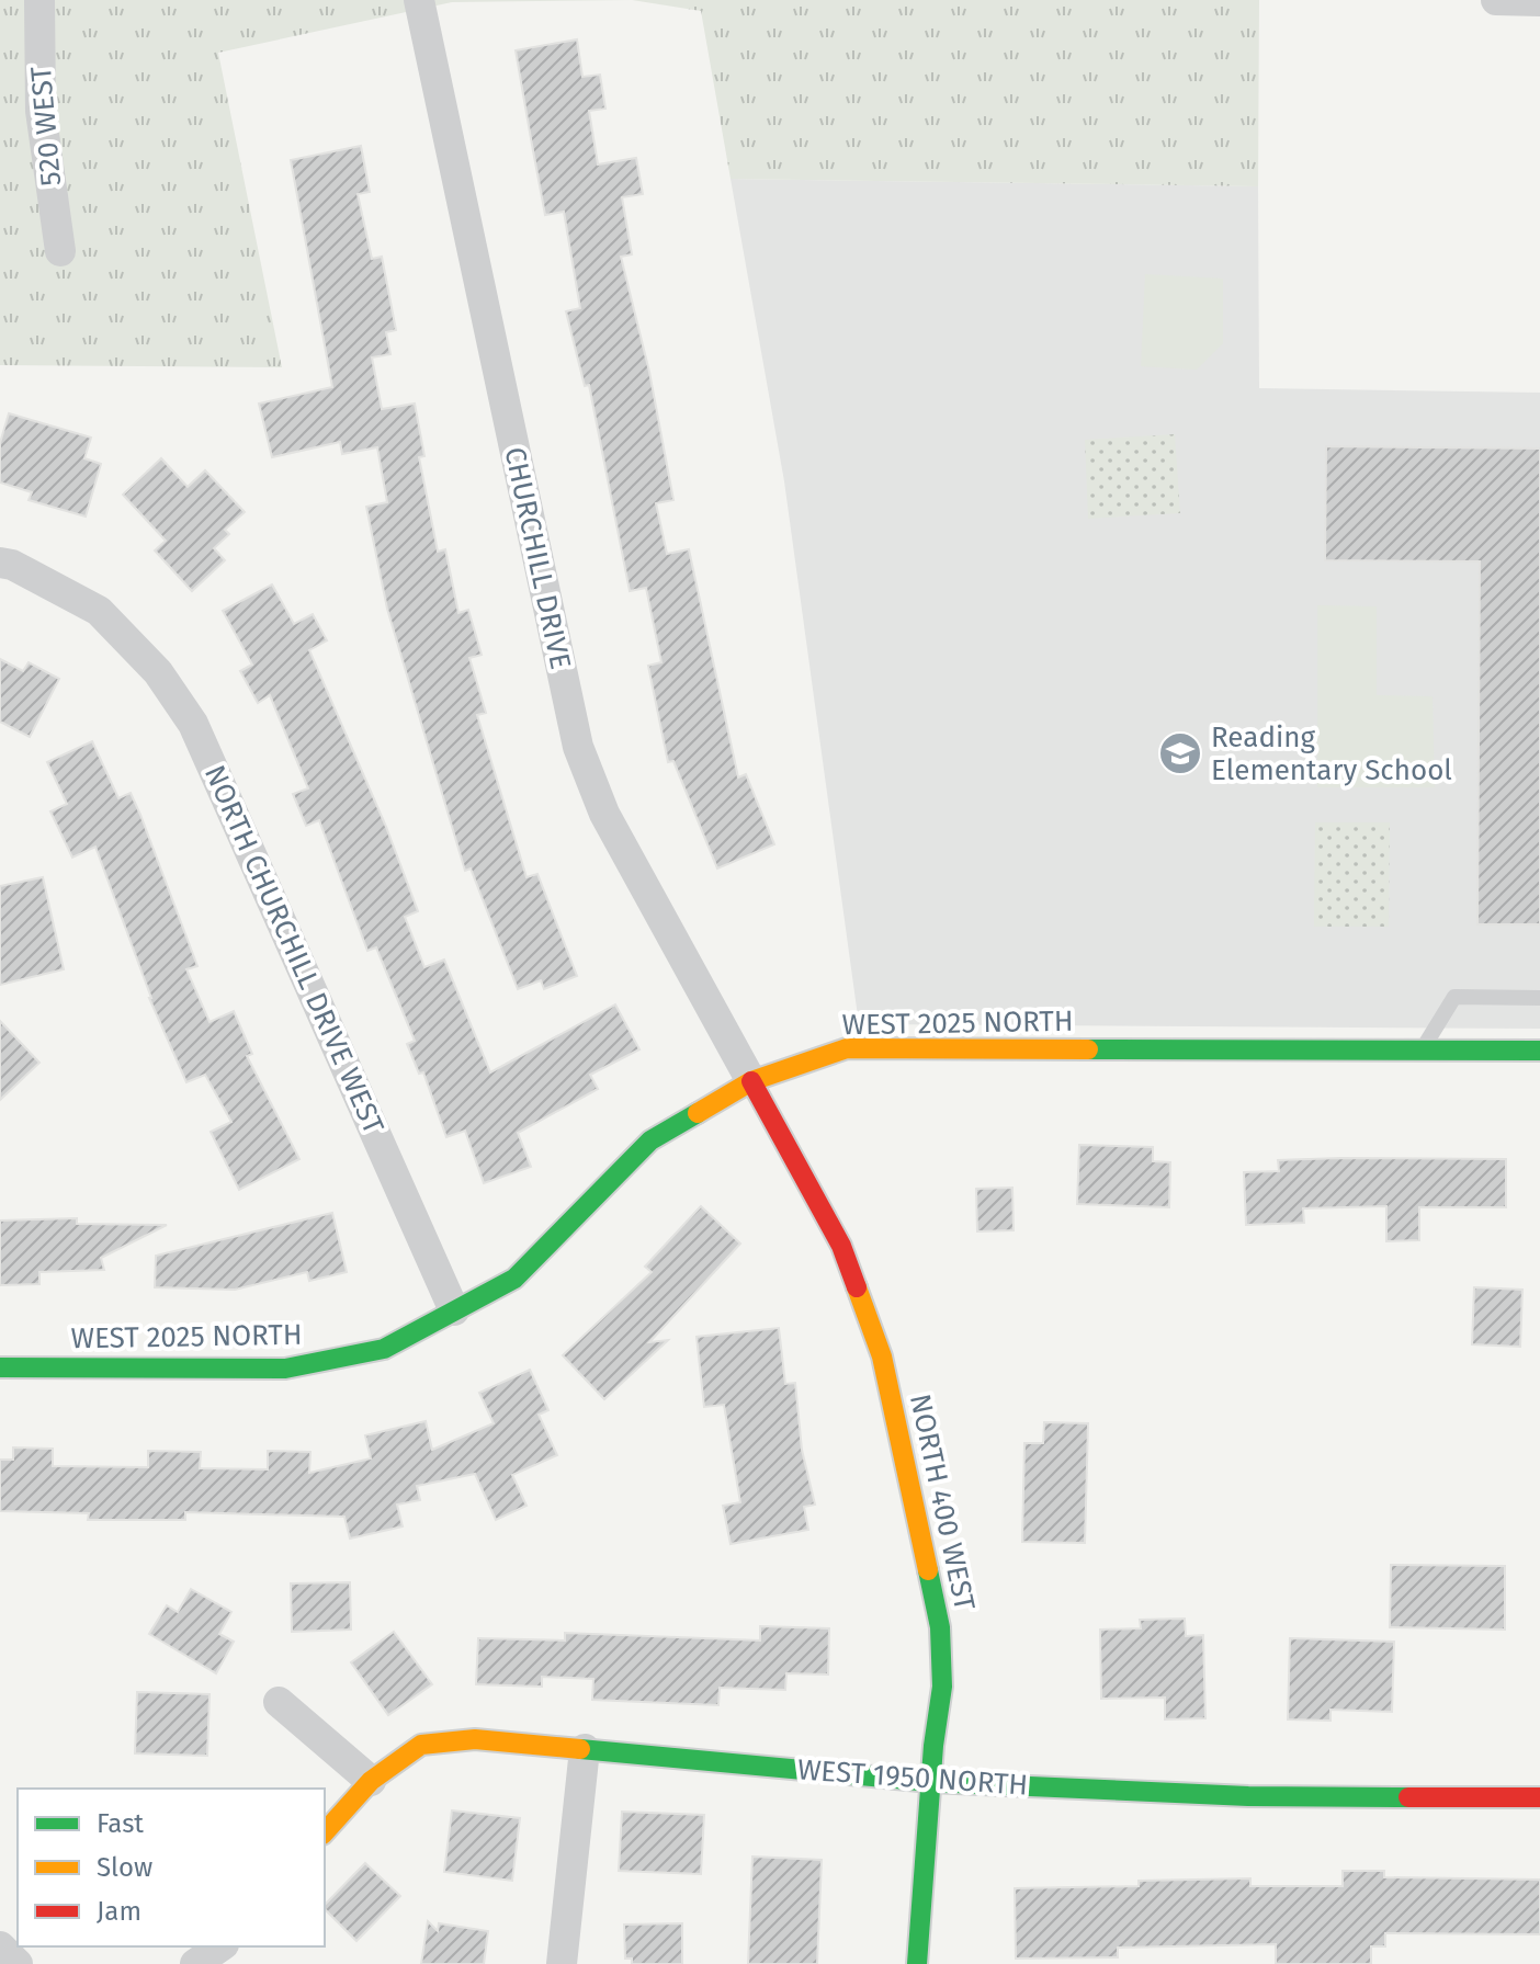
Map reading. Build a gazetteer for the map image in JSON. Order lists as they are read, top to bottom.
{
  "streets": {
    "street": [
      "520 WEST",
      "CHURCHILL DRIVE",
      "NORTH CHURCHILL DRIVE WEST",
      "WEST 2025 NORTH",
      "NORTH 400 WEST",
      "WEST 1950 NORTH"
    ]
  },
  "crossings": [
    ["CHURCHILL DRIVE", "WEST 2025 NORTH"],
    ["CHURCHILL DRIVE", "NORTH 400 WEST"],
    ["NORTH CHURCHILL DRIVE WEST", "WEST 2025 NORTH"],
    ["WEST 2025 NORTH", "NORTH 400 WEST"],
    ["NORTH 400 WEST", "WEST 1950 NORTH"]
  ],
  "places": {
    "school or university": ["Reading Elementary School"]
  },
  "legend": ["Fast", "Slow", "Jam"]
}
